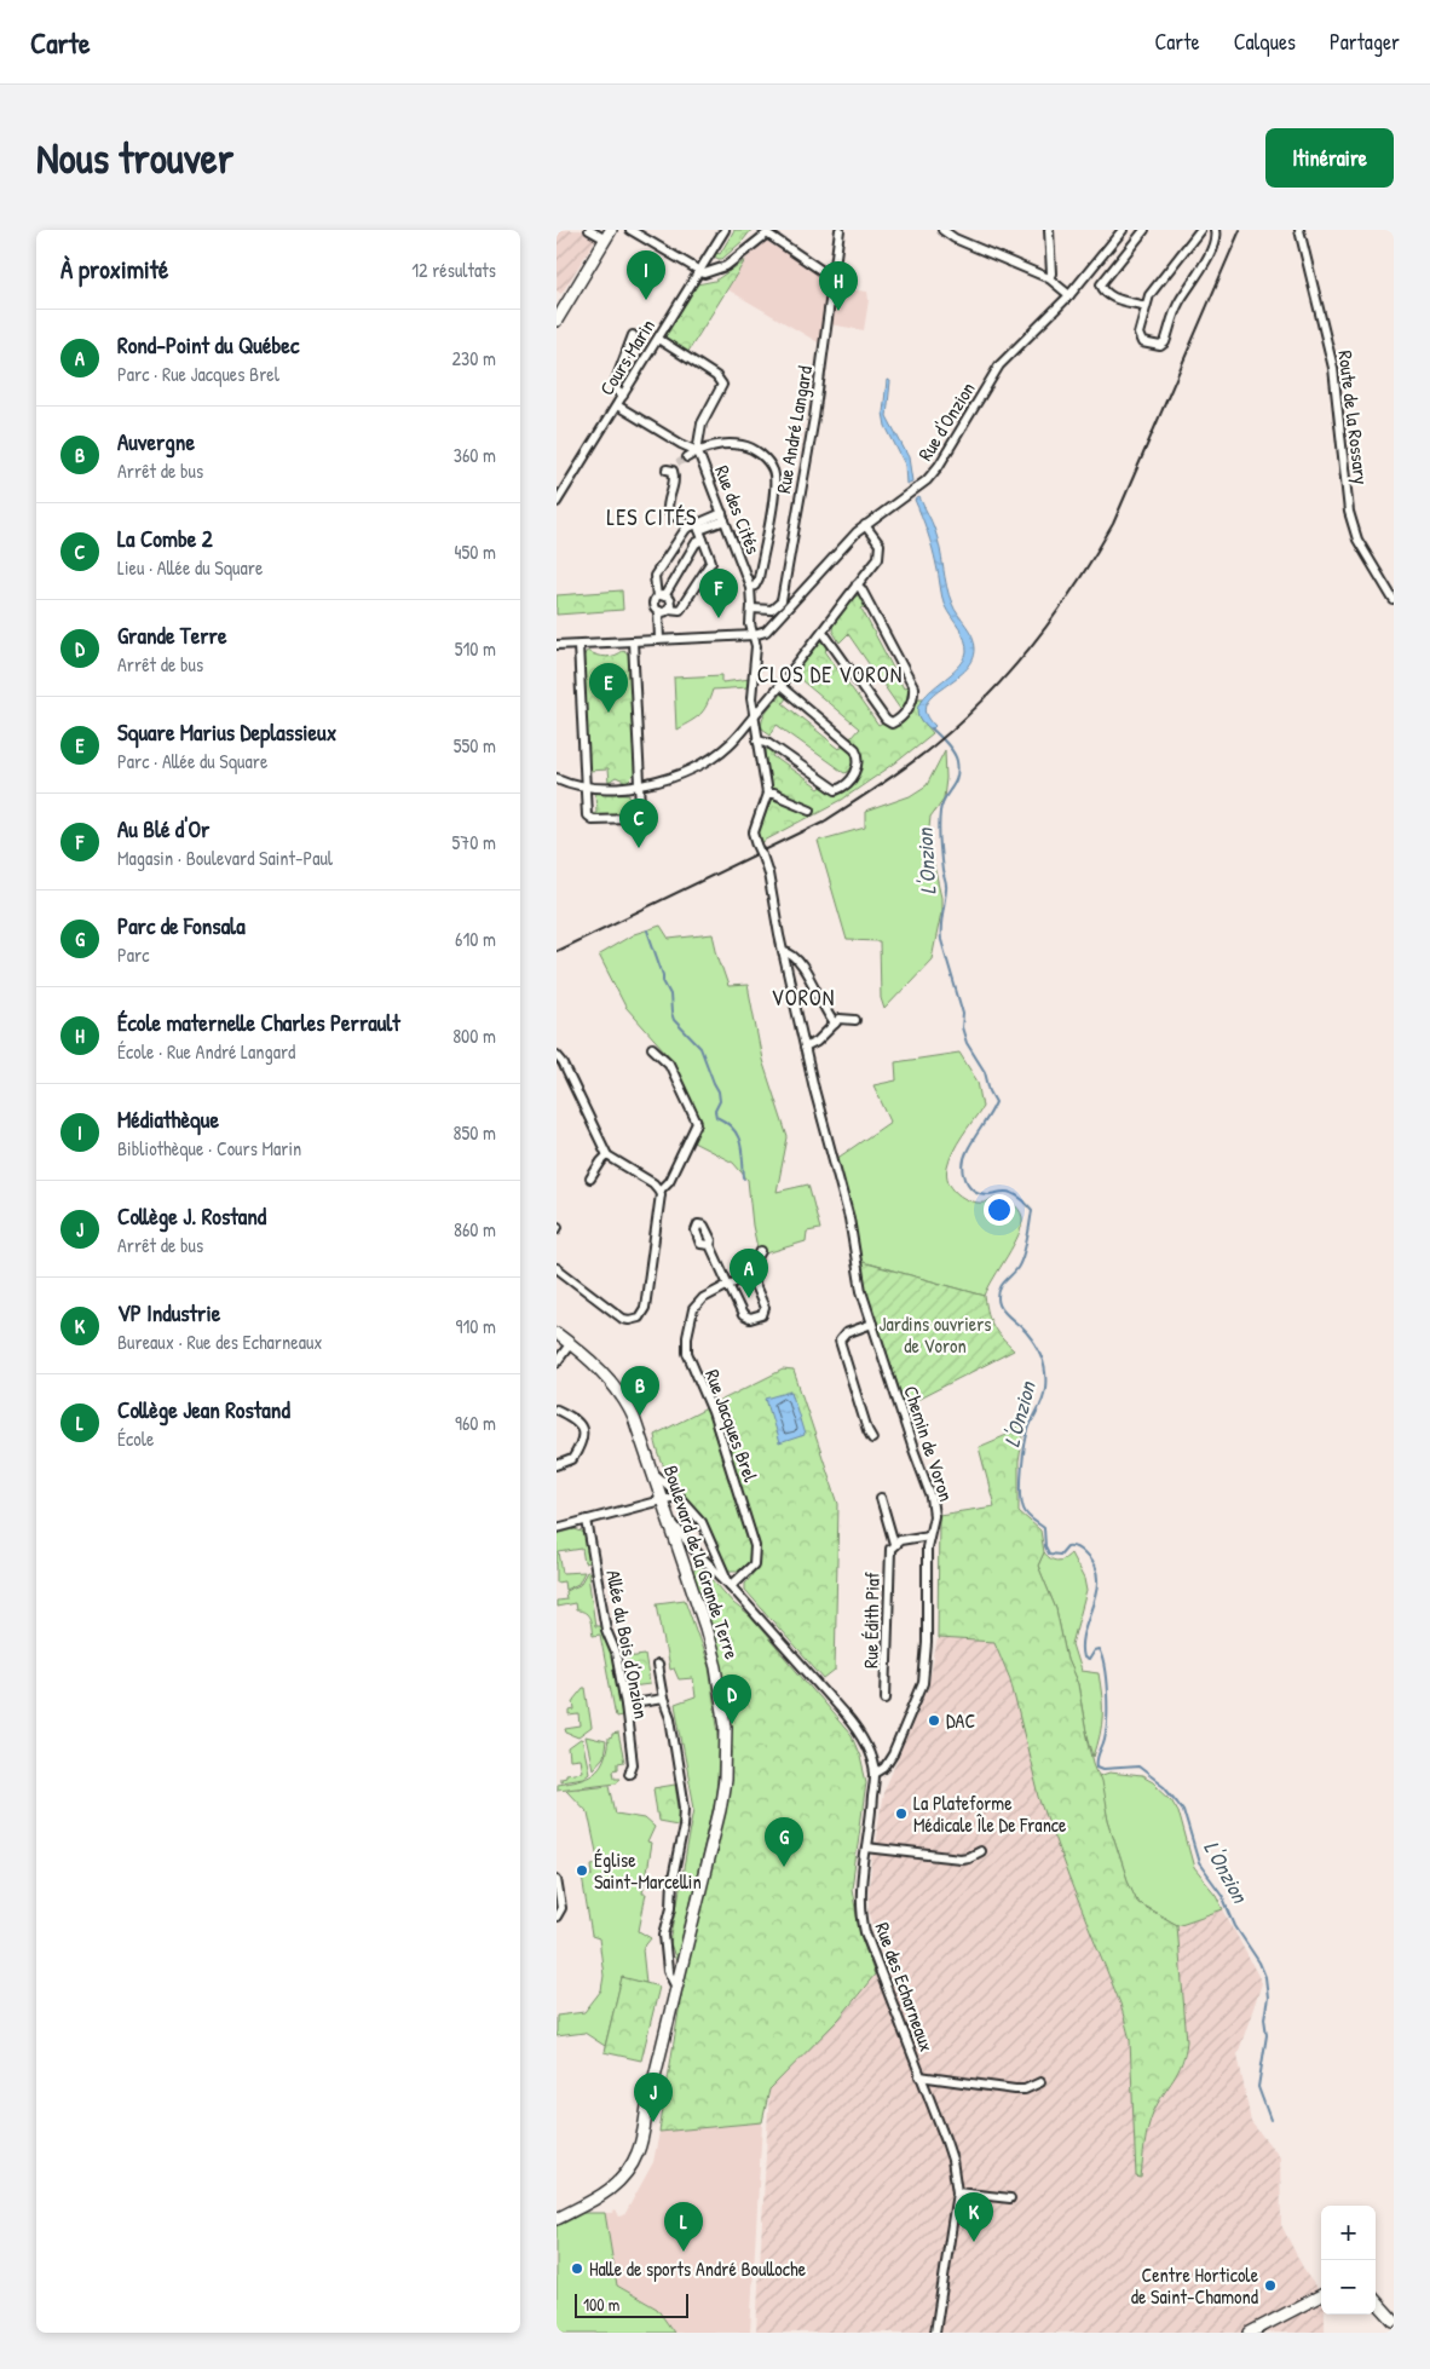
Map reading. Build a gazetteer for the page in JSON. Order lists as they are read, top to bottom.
{
  "streets": {
    "street": [
      "Cours Marin",
      "Route de la Rossary",
      "Rue d'Onzion",
      "Rue André Langard",
      "Rue des Cités",
      "Rue Jacques Brel",
      "Chemin de Voron",
      "Boulevard de la Grande Terre",
      "Rue Édith Piaf",
      "Allée du Bois d'Onzion",
      "Rue des Echarneaux"
    ]
  },
  "crossings": [
    ["Cours Marin", "Rue des Cités"],
    ["Rue d'Onzion", "Rue des Cités"],
    ["Rue André Langard", "Rue des Cités"],
    ["Rue des Cités", "Chemin de Voron"],
    ["Rue Jacques Brel", "Rue des Echarneaux"],
    ["Chemin de Voron", "Rue des Echarneaux"],
    ["Boulevard de la Grande Terre", "Rue des Echarneaux"]
  ],
  "districts": ["LES CITÉS", "CLOS DE VORON", "VORON"],
  "water": ["L'Onzion"],
  "parks": ["Jardins ouvriers de Voron"],
  "places": [
    "DAC",
    "La Plateforme Médicale Île De France",
    "Église Saint-Marcellin",
    "Halle de sports André Boulloche",
    "Centre Horticole de Saint-Chamond"
  ],
  "scale_bar": "100 m",
  "page": {
    "header": "Carte",
    "nav": ["Carte", "Calques", "Partager"],
    "buttons": "Itinéraire",
    "title": "Nous trouver",
    "heading": ["À proximité", "12 résultats"],
    "pins": [
      "I",
      "H",
      "F",
      "E",
      "C",
      "A",
      "B",
      "D",
      "G",
      "J",
      "K",
      "L"
    ],
    "list": [
      {
        "mark": "A",
        "name": "Rond-Point du Québec",
        "note": "Parc · Rue Jacques Brel",
        "value": "230 m"
      },
      {
        "mark": "B",
        "name": "Auvergne",
        "note": "Arrêt de bus",
        "value": "360 m"
      },
      {
        "mark": "C",
        "name": "La Combe 2",
        "note": "Lieu · Allée du Square",
        "value": "450 m"
      },
      {
        "mark": "D",
        "name": "Grande Terre",
        "note": "Arrêt de bus",
        "value": "510 m"
      },
      {
        "mark": "E",
        "name": "Square Marius Deplassieux",
        "note": "Parc · Allée du Square",
        "value": "550 m"
      },
      {
        "mark": "F",
        "name": "Au Blé d'Or",
        "note": "Magasin · Boulevard Saint-Paul",
        "value": "570 m"
      },
      {
        "mark": "G",
        "name": "Parc de Fonsala",
        "note": "Parc",
        "value": "610 m"
      },
      {
        "mark": "H",
        "name": "École maternelle Charles Perrault",
        "note": "École · Rue André Langard",
        "value": "800 m"
      },
      {
        "mark": "I",
        "name": "Médiathèque",
        "note": "Bibliothèque · Cours Marin",
        "value": "850 m"
      },
      {
        "mark": "J",
        "name": "Collège J. Rostand",
        "note": "Arrêt de bus",
        "value": "860 m"
      },
      {
        "mark": "K",
        "name": "VP Industrie",
        "note": "Bureaux · Rue des Echarneaux",
        "value": "910 m"
      },
      {
        "mark": "L",
        "name": "Collège Jean Rostand",
        "note": "École",
        "value": "960 m"
      }
    ],
    "map_buttons": ["+", "−"],
    "scale": "100 m"
  }
}
